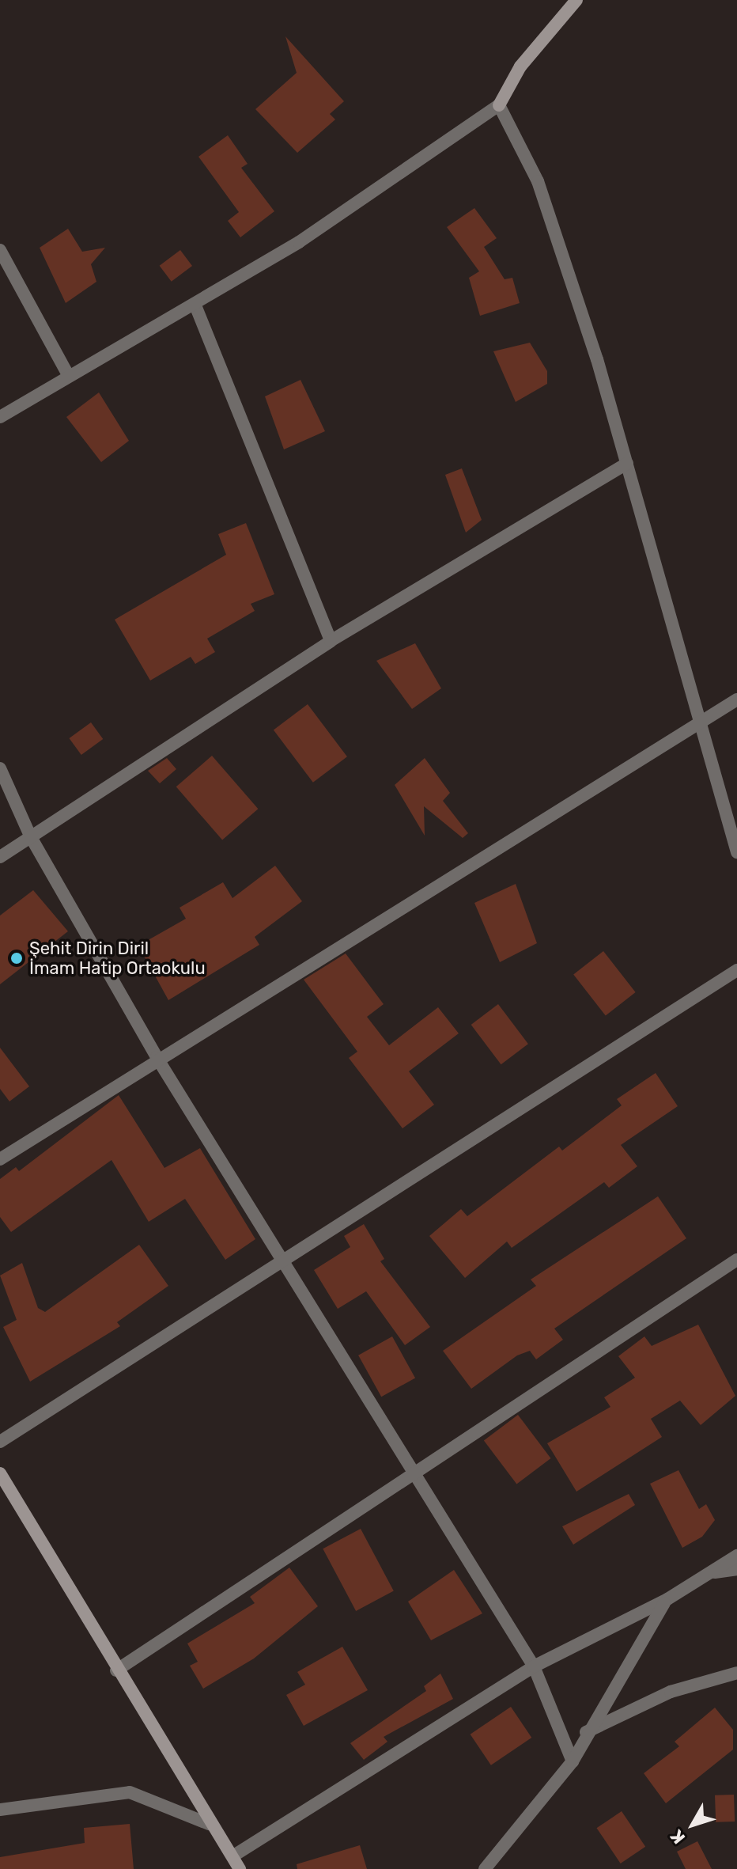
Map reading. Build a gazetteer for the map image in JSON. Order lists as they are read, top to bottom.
{
  "places": ["Şehit Dirin Diril İmam Hatip Ortaokulu"],
  "north": "bottom left"
}
